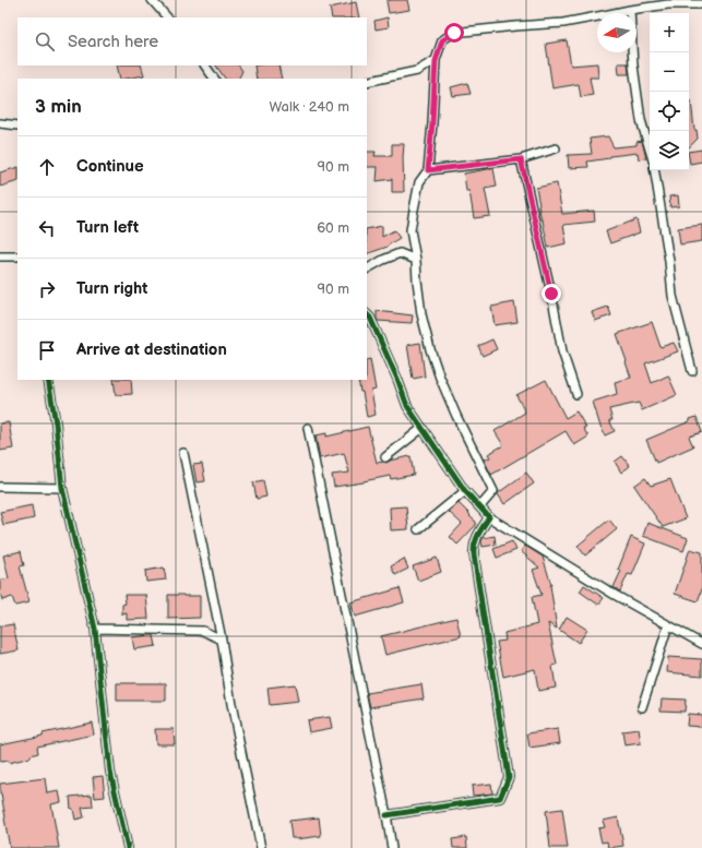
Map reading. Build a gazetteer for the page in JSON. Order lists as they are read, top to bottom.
{
  "north": "left",
  "page": {
    "map_buttons": ["+", "−"],
    "search": "Search here",
    "heading": ["3 min", "Walk · 240 m"],
    "list": [
      ["Continue", "90 m"],
      ["Turn left", "60 m"],
      ["Turn right", "90 m"],
      "Arrive at destination"
    ]
  }
}
